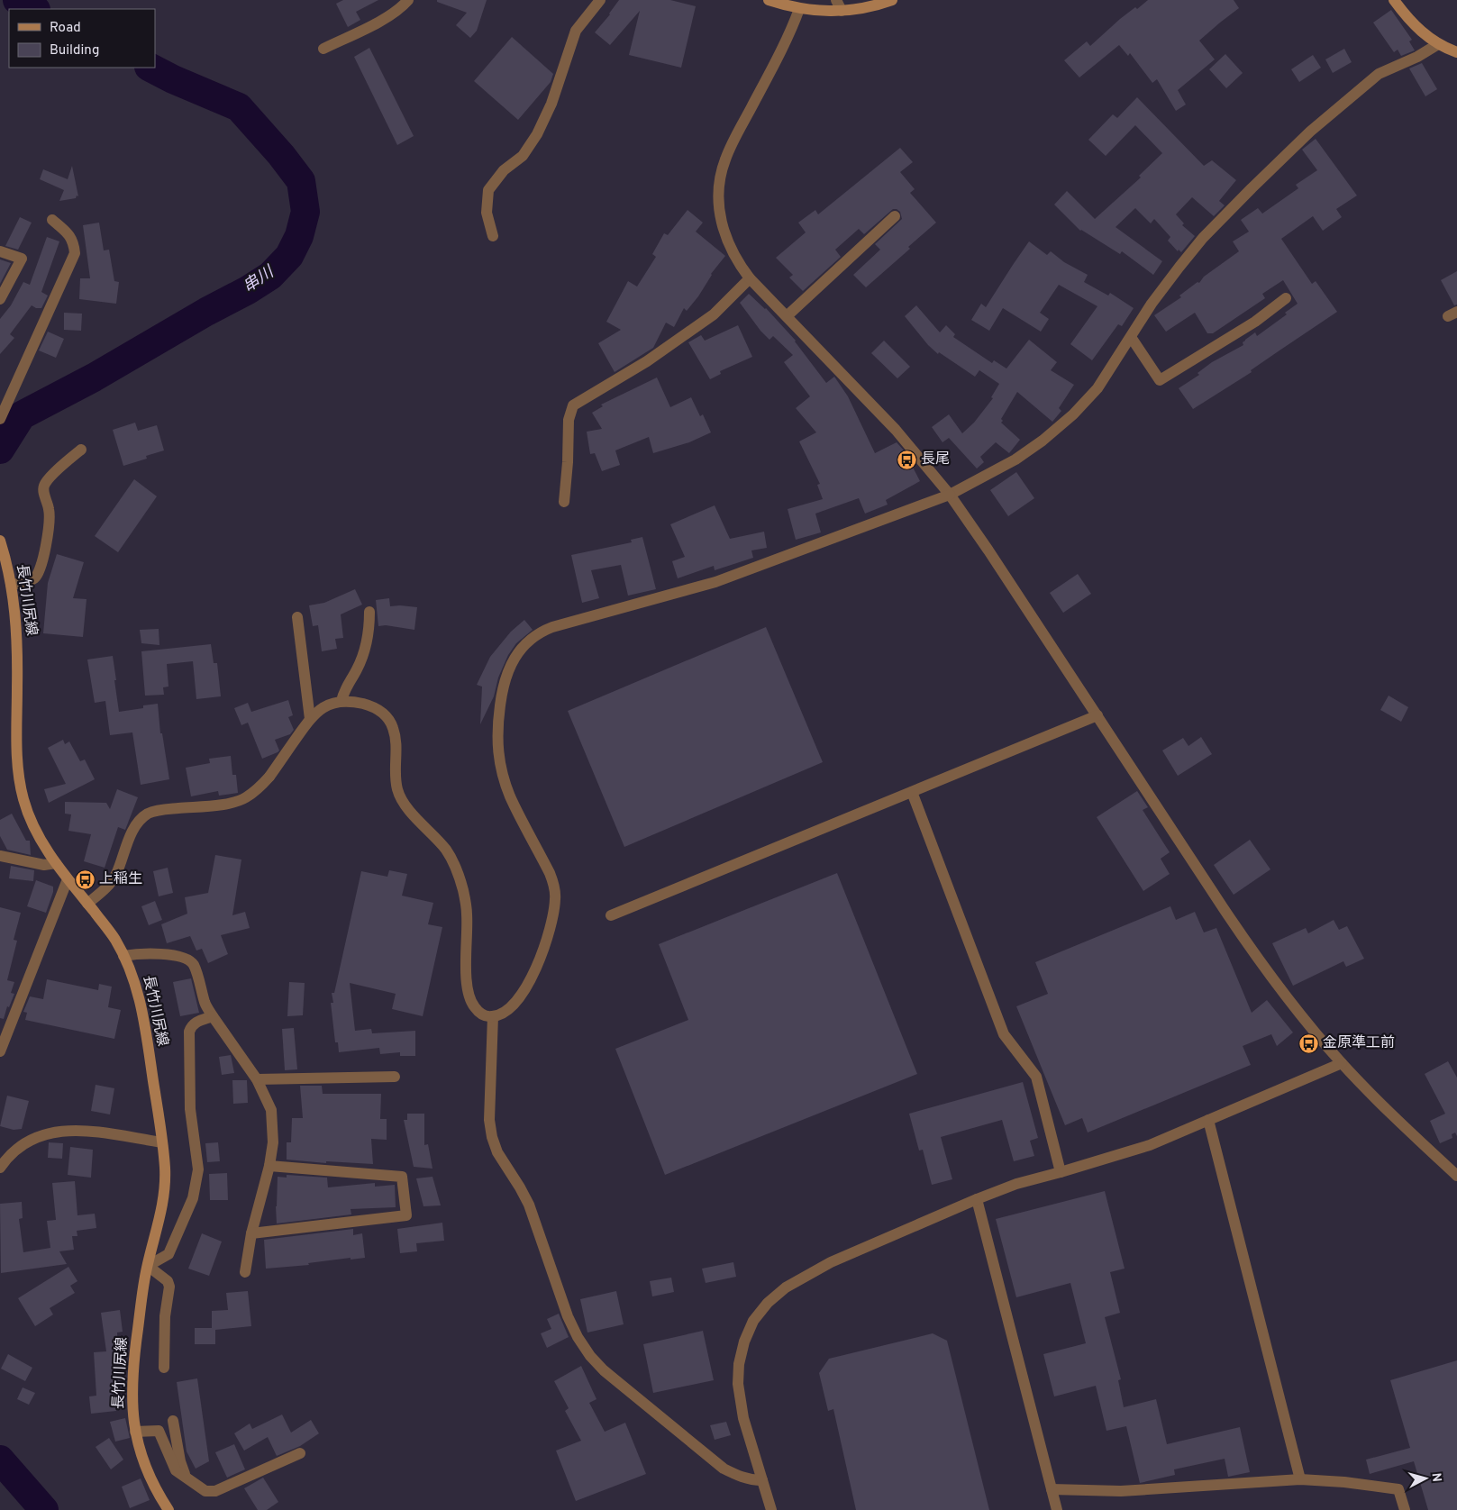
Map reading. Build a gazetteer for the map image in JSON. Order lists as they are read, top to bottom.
{
  "streets": {
    "main road": ["長竹川尻線"]
  },
  "water": ["串川"],
  "places": {
    "bus stop": ["長尾", "上稲生", "金原準工前"]
  },
  "legend": ["Road", "Building"],
  "north": "right"
}
